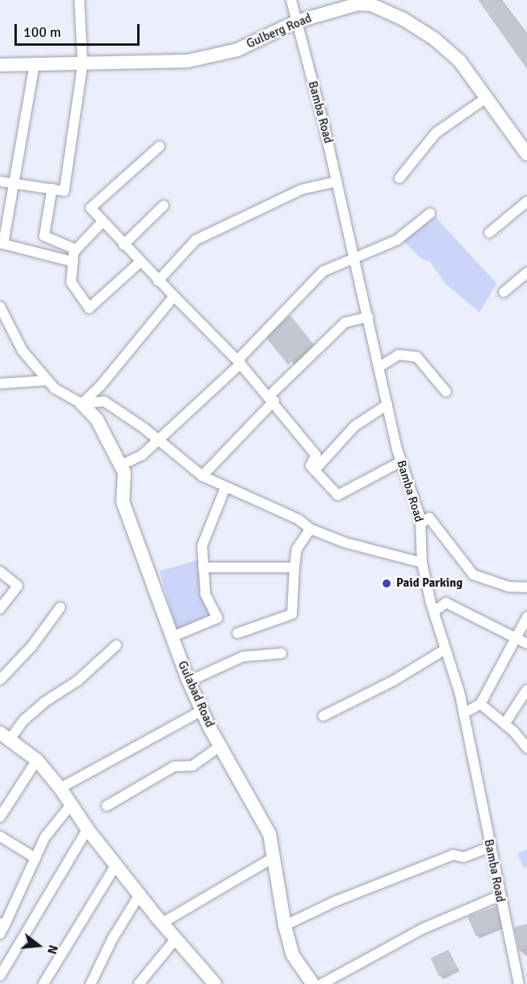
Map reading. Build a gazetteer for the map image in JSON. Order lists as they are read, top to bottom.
{
  "streets": {
    "street": ["Gulberg Road", "Bamba Road", "Gulabad Road"]
  },
  "crossings": [
    ["Gulberg Road", "Bamba Road"]
  ],
  "places": ["Paid Parking"],
  "scale_bar": "100 m",
  "north": "right"
}
